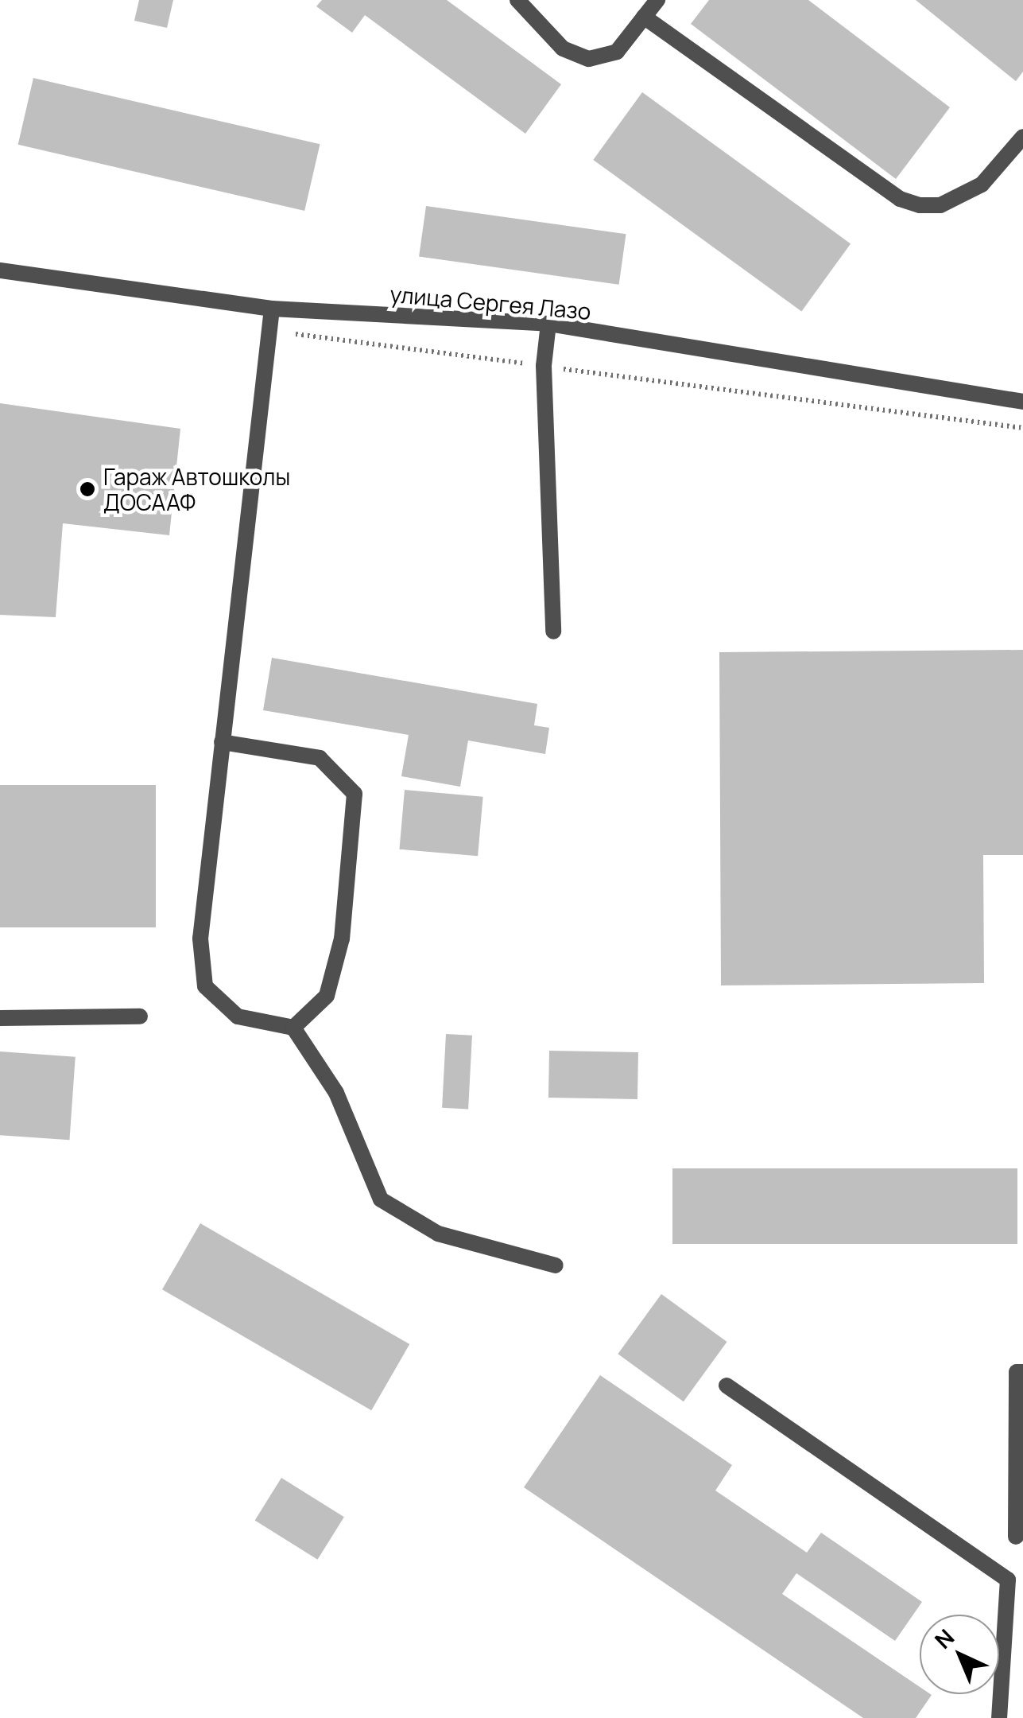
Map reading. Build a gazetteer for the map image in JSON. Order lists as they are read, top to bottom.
{
  "streets": {
    "street": ["улица Сергея Лазо"]
  },
  "places": ["Гараж Автошколы ДОСААФ"],
  "north": "top left"
}
